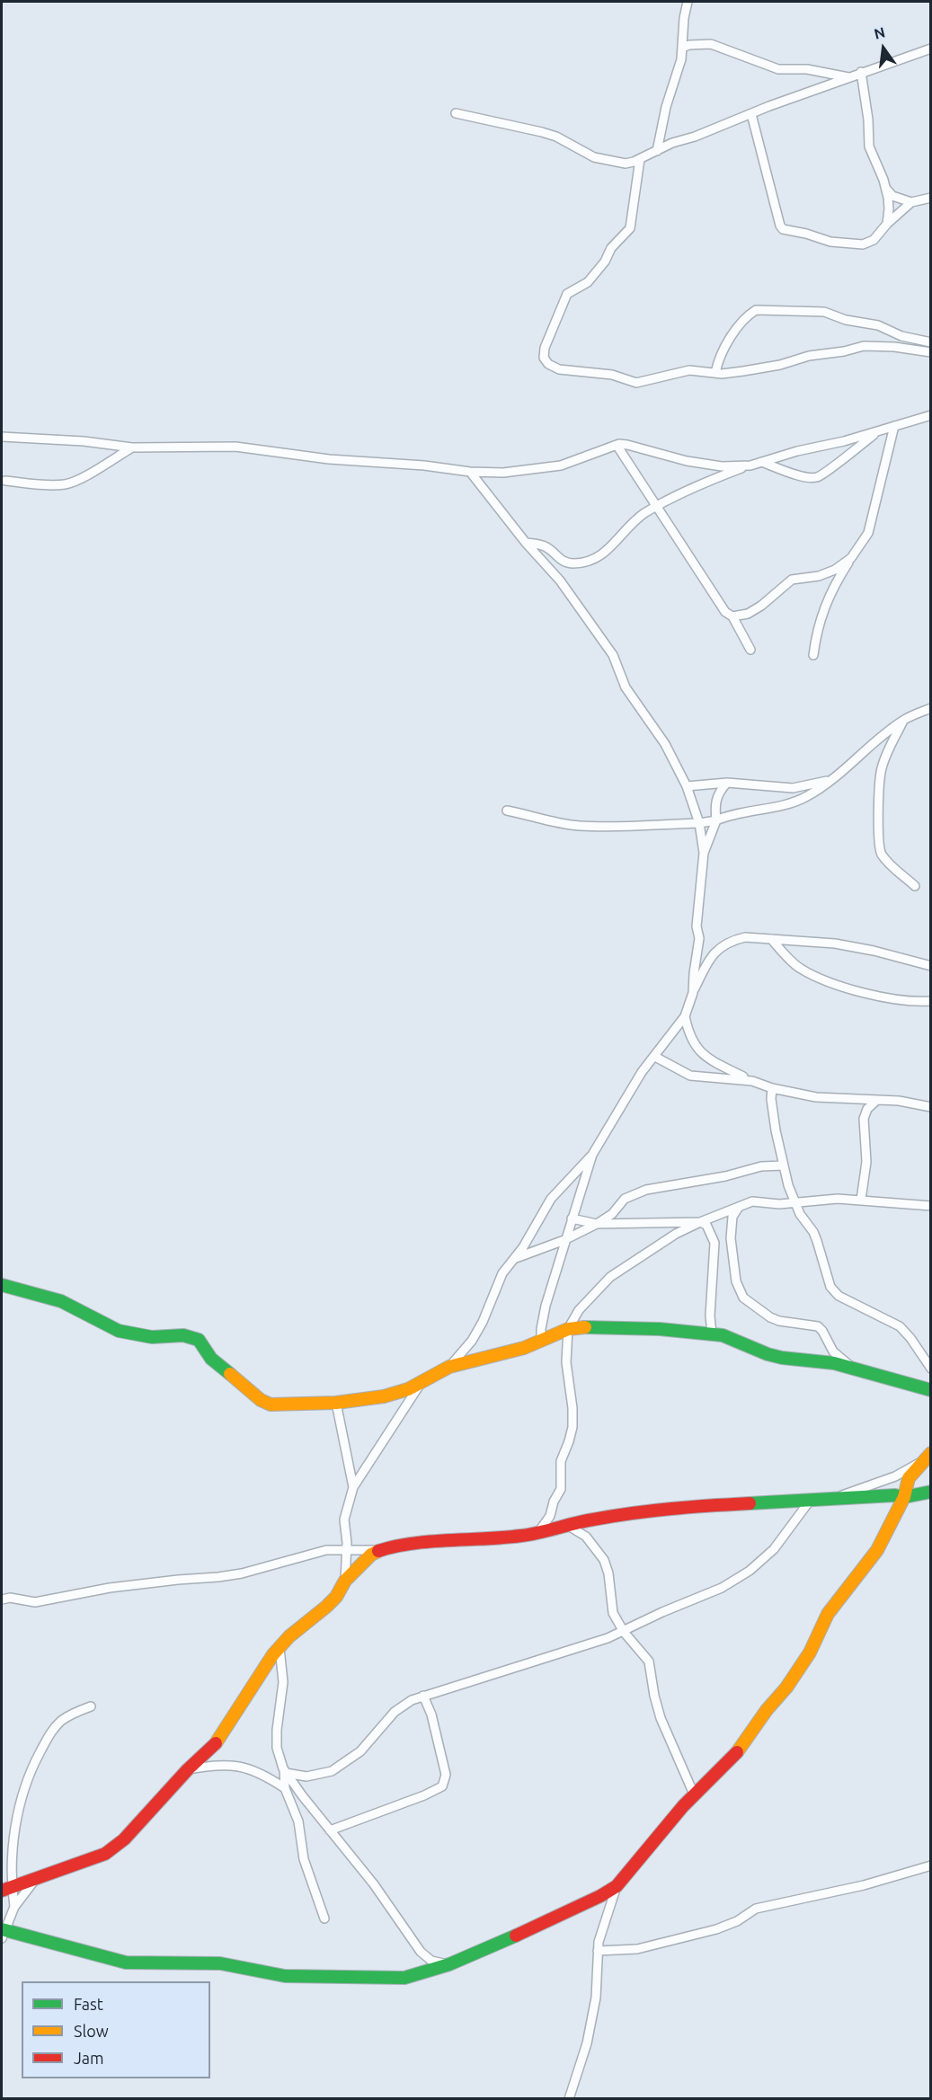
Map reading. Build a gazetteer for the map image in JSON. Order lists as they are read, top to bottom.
{
  "legend": ["Fast", "Slow", "Jam"],
  "north": "top"
}
